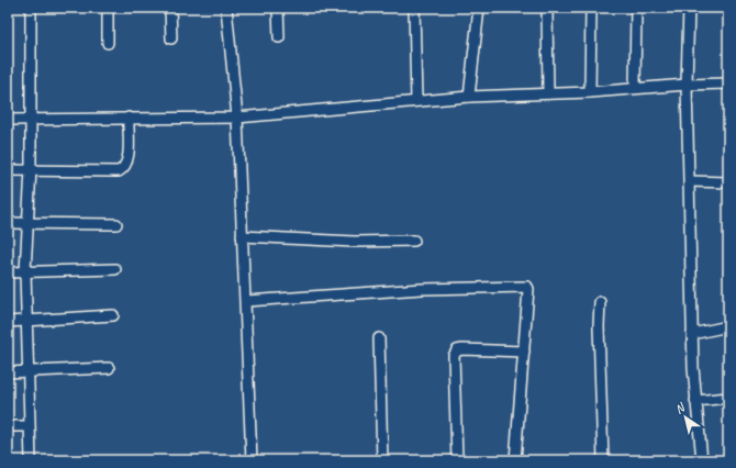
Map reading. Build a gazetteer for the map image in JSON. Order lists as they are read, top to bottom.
{
  "north": "top left"
}
